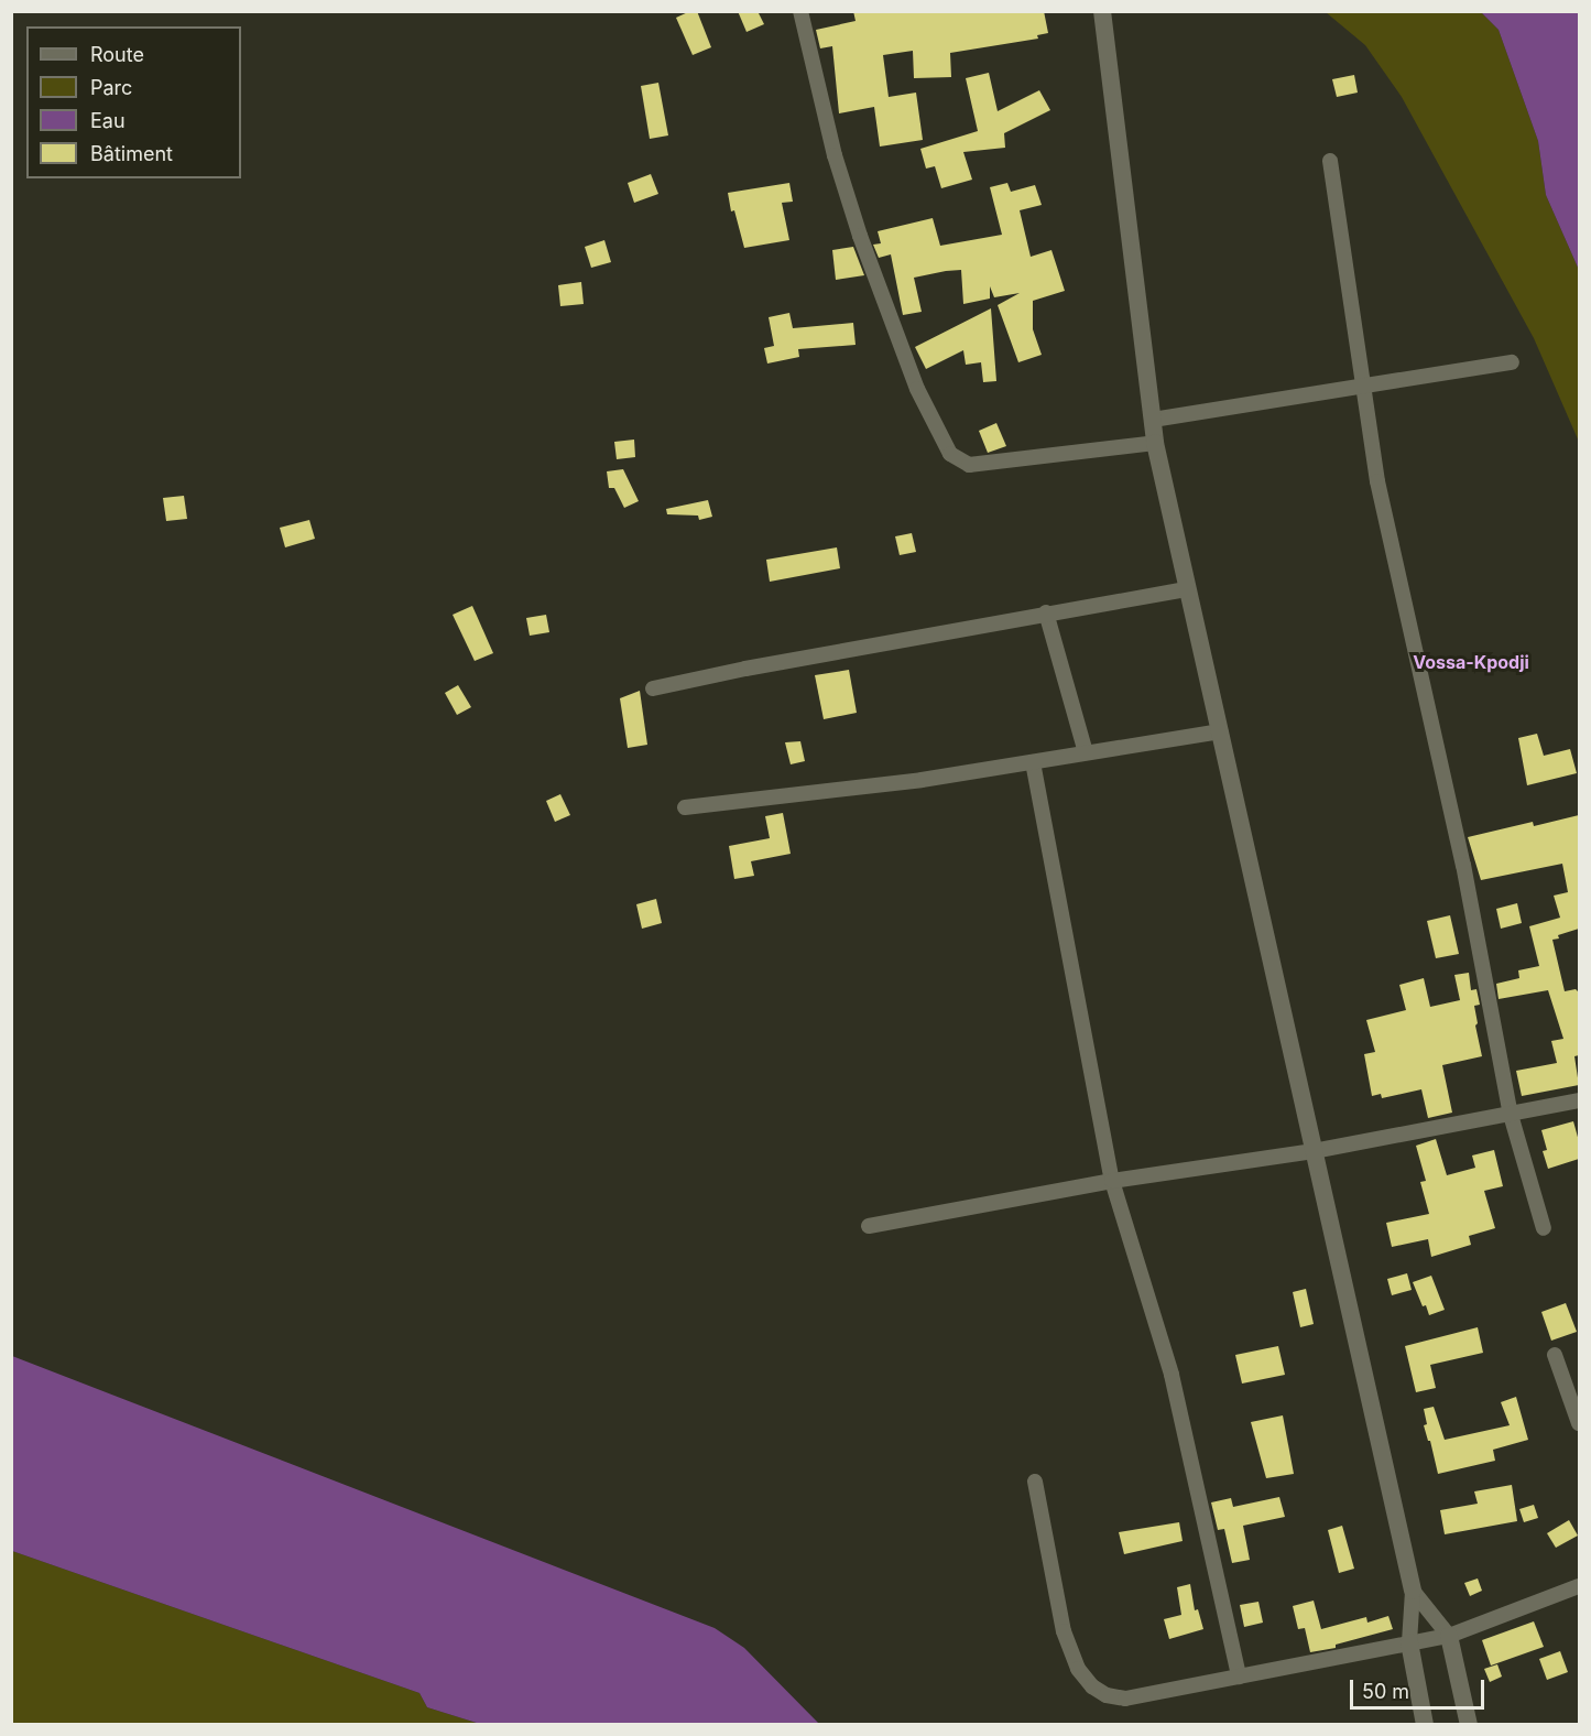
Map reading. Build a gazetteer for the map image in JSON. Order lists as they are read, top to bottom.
{
  "districts": ["Vossa-Kpodji"],
  "legend": [
    "Route",
    "Parc",
    "Eau",
    "Bâtiment"
  ],
  "scale_bar": "50 m"
}
